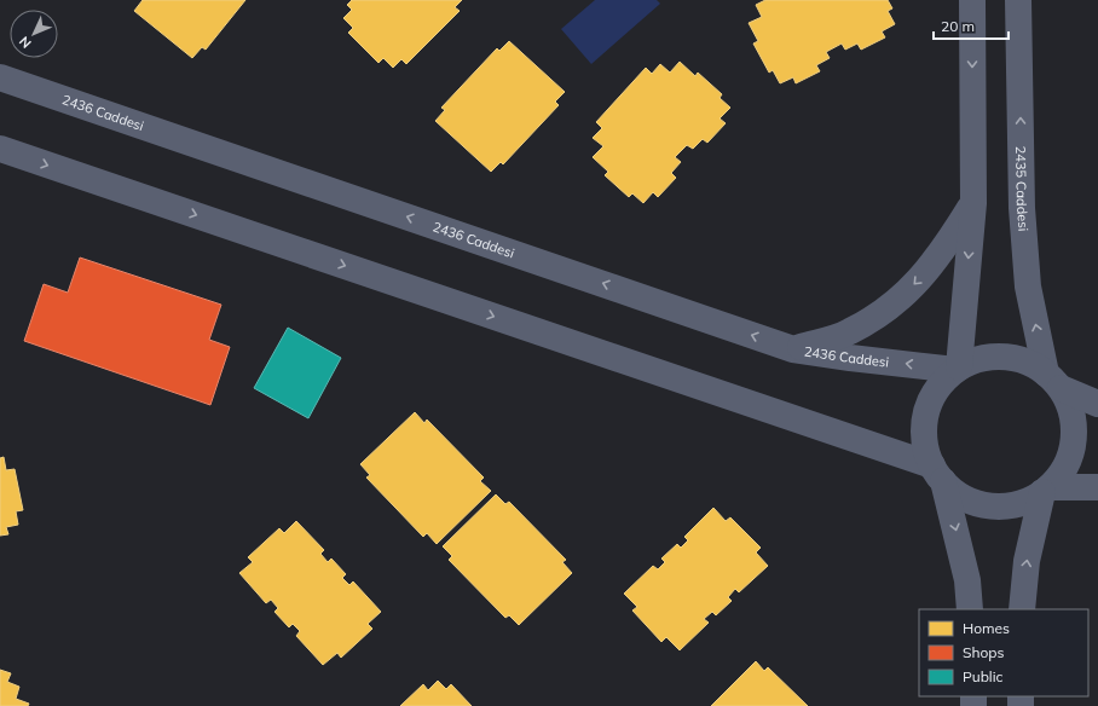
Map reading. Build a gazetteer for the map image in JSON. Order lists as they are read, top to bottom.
{
  "streets": {
    "street": ["2436 Caddesi", "2435 Caddesi"]
  },
  "crossings": [
    ["2436 Caddesi", "2435 Caddesi"]
  ],
  "legend": ["Homes", "Shops", "Public"],
  "scale_bar": "20 m",
  "north": "bottom left"
}
